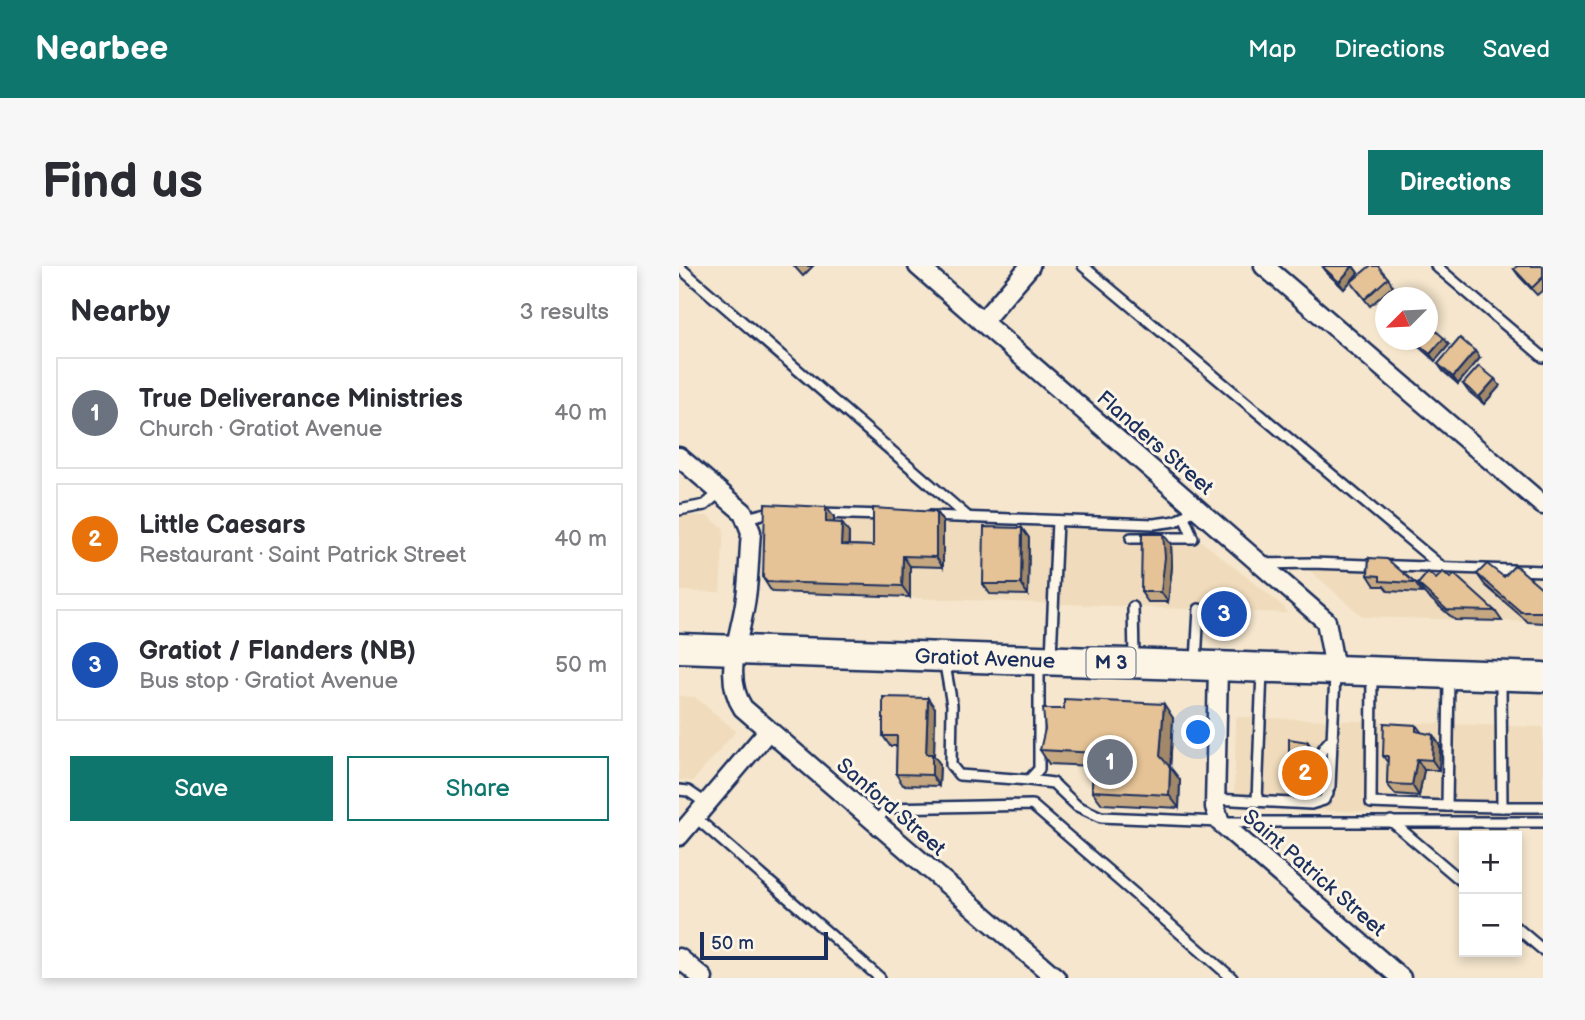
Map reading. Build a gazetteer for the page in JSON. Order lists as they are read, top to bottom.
{
  "streets": {
    "main road": ["Gratiot Avenue", "M 3"],
    "street": ["Flanders Street", "Sanford Street", "Saint Patrick Street"]
  },
  "crossings": [
    ["Flanders Street", "Gratiot Avenue"],
    ["Gratiot Avenue", "Sanford Street"],
    ["Gratiot Avenue", "Saint Patrick Street"]
  ],
  "scale_bar": "50 m",
  "north": "bottom left",
  "page": {
    "header": "Nearbee",
    "nav": ["Map", "Directions", "Saved"],
    "buttons": [
      "Directions",
      ["Save", "Share"]
    ],
    "title": "Find us",
    "heading": ["Nearby", "3 results"],
    "list": [
      {
        "mark": "1",
        "name": "True Deliverance Ministries",
        "note": "Church · Gratiot Avenue",
        "value": "40 m"
      },
      {
        "mark": "2",
        "name": "Little Caesars",
        "note": "Restaurant · Saint Patrick Street",
        "value": "40 m"
      },
      {
        "mark": "3",
        "name": "Gratiot / Flanders (NB)",
        "note": "Bus stop · Gratiot Avenue",
        "value": "50 m"
      }
    ],
    "pins": ["3", "1", "2"],
    "map_buttons": ["+", "−"],
    "scale": "50 m"
  }
}
